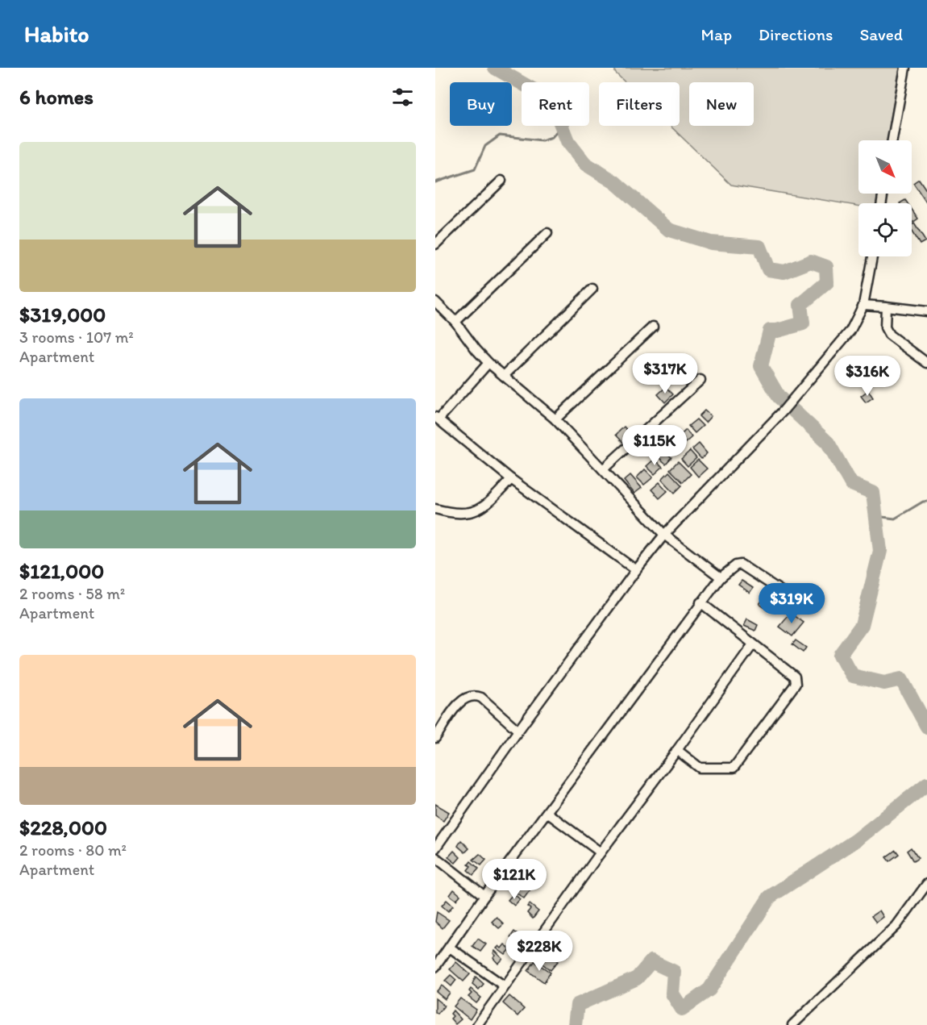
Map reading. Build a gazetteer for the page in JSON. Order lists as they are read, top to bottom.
{
  "north": "bottom right",
  "page": {
    "header": "Habito",
    "nav": ["Map", "Directions", "Saved"],
    "heading": "6 homes",
    "chip": [
      "Buy",
      "Rent",
      "Filters",
      "New"
    ],
    "list": [
      {
        "name": "$319,000",
        "note": "3 rooms · 107 m² · Apartment"
      },
      {
        "name": "$121,000",
        "note": "2 rooms · 58 m² · Apartment"
      },
      {
        "name": "$228,000",
        "note": "2 rooms · 80 m² · Apartment"
      }
    ],
    "price": [
      "$317K",
      "$316K",
      "$115K",
      "$319K",
      "$121K",
      "$228K"
    ]
  }
}
